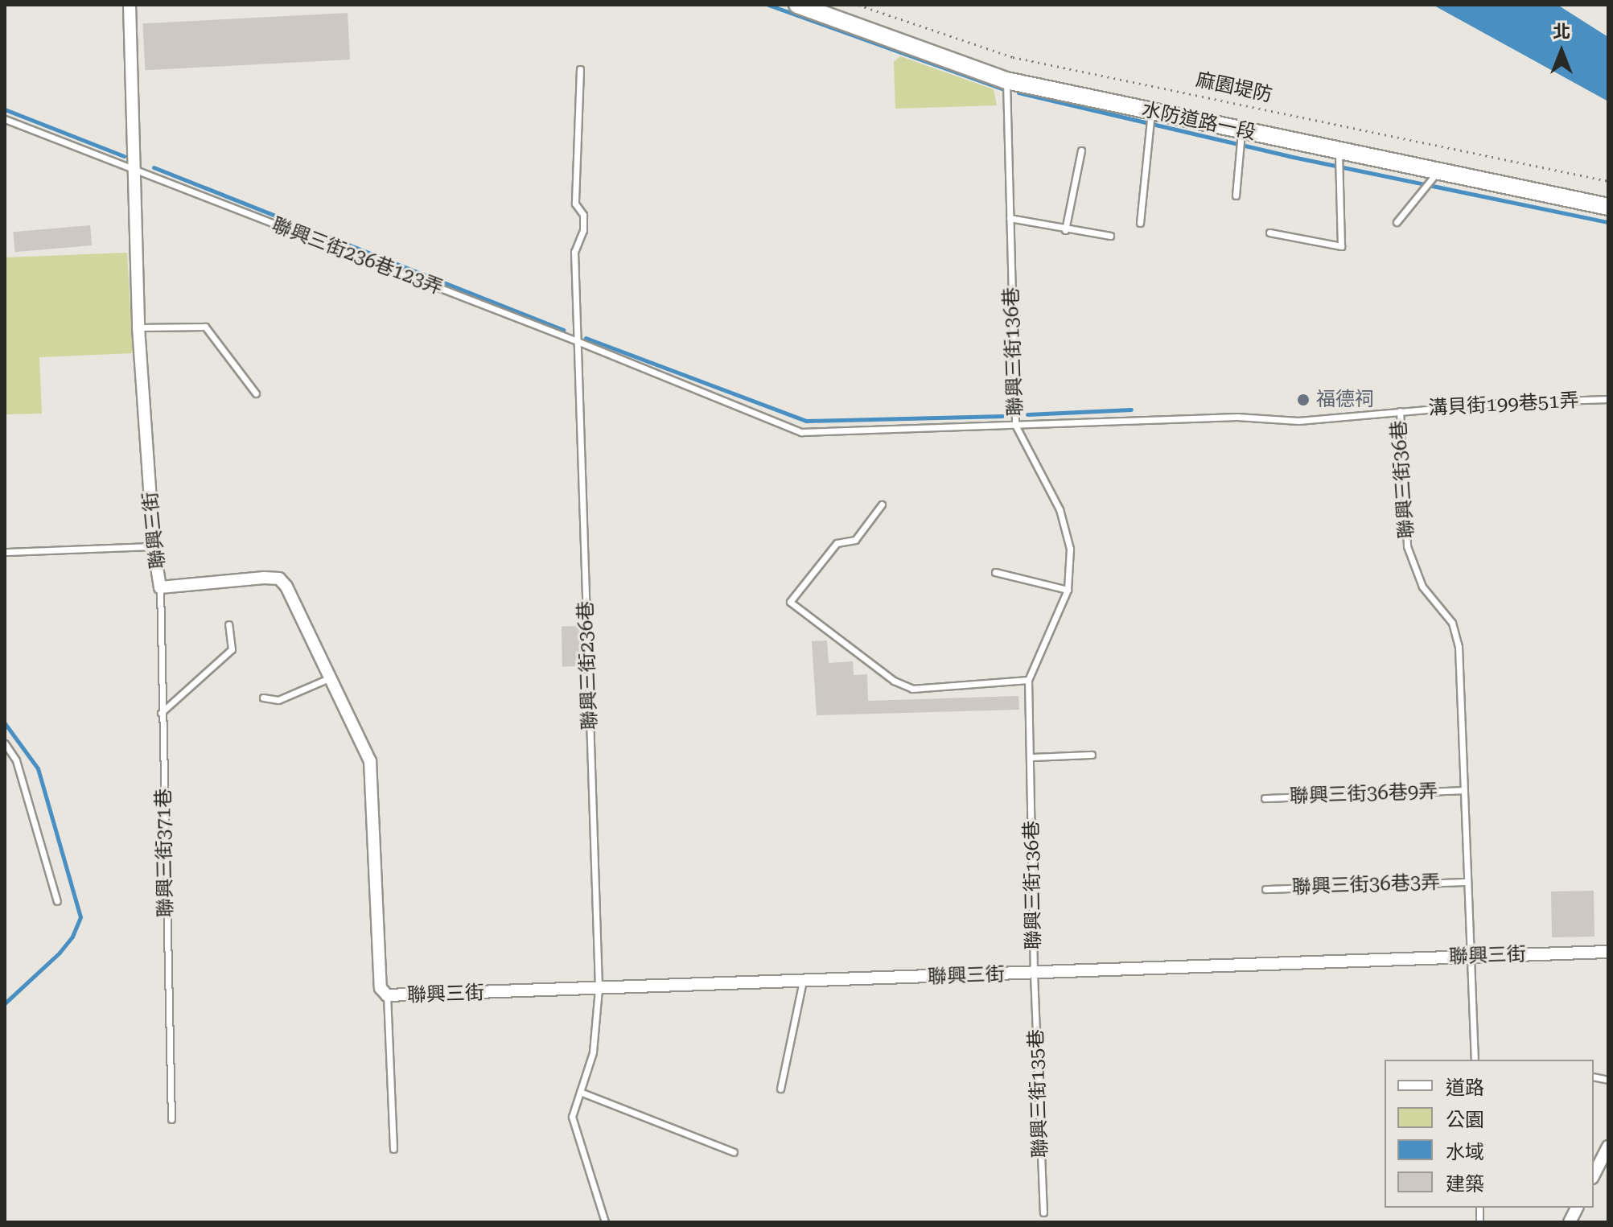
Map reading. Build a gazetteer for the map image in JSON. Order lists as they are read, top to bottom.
{
  "streets": {
    "street": ["水防道路一段", "聯興三街"],
    "lane": [
      "聯興三街236巷123弄",
      "聯興三街136巷",
      "溝貝街199巷51弄",
      "聯興三街36巷",
      "聯興三街236巷",
      "聯興三街36巷9弄",
      "聯興三街371巷",
      "聯興三街36巷3弄",
      "聯興三街135巷"
    ],
    "path": ["麻園堤防"]
  },
  "crossings": [
    ["水防道路一段", "聯興三街136巷"],
    ["聯興三街236巷123弄", "聯興三街"],
    ["聯興三街236巷123弄", "聯興三街236巷"],
    ["聯興三街136巷", "聯興三街36巷"],
    ["聯興三街136巷", "聯興三街"],
    ["聯興三街136巷", "聯興三街135巷"],
    ["溝貝街199巷51弄", "聯興三街36巷"],
    ["聯興三街36巷", "聯興三街"],
    ["聯興三街36巷", "聯興三街36巷9弄"],
    ["聯興三街36巷", "聯興三街36巷3弄"],
    ["聯興三街", "聯興三街236巷"],
    ["聯興三街", "聯興三街371巷"],
    ["聯興三街", "聯興三街135巷"]
  ],
  "places": ["福德祠"],
  "legend": [
    "道路",
    "公園",
    "水域",
    "建築"
  ],
  "north": "top"
}
